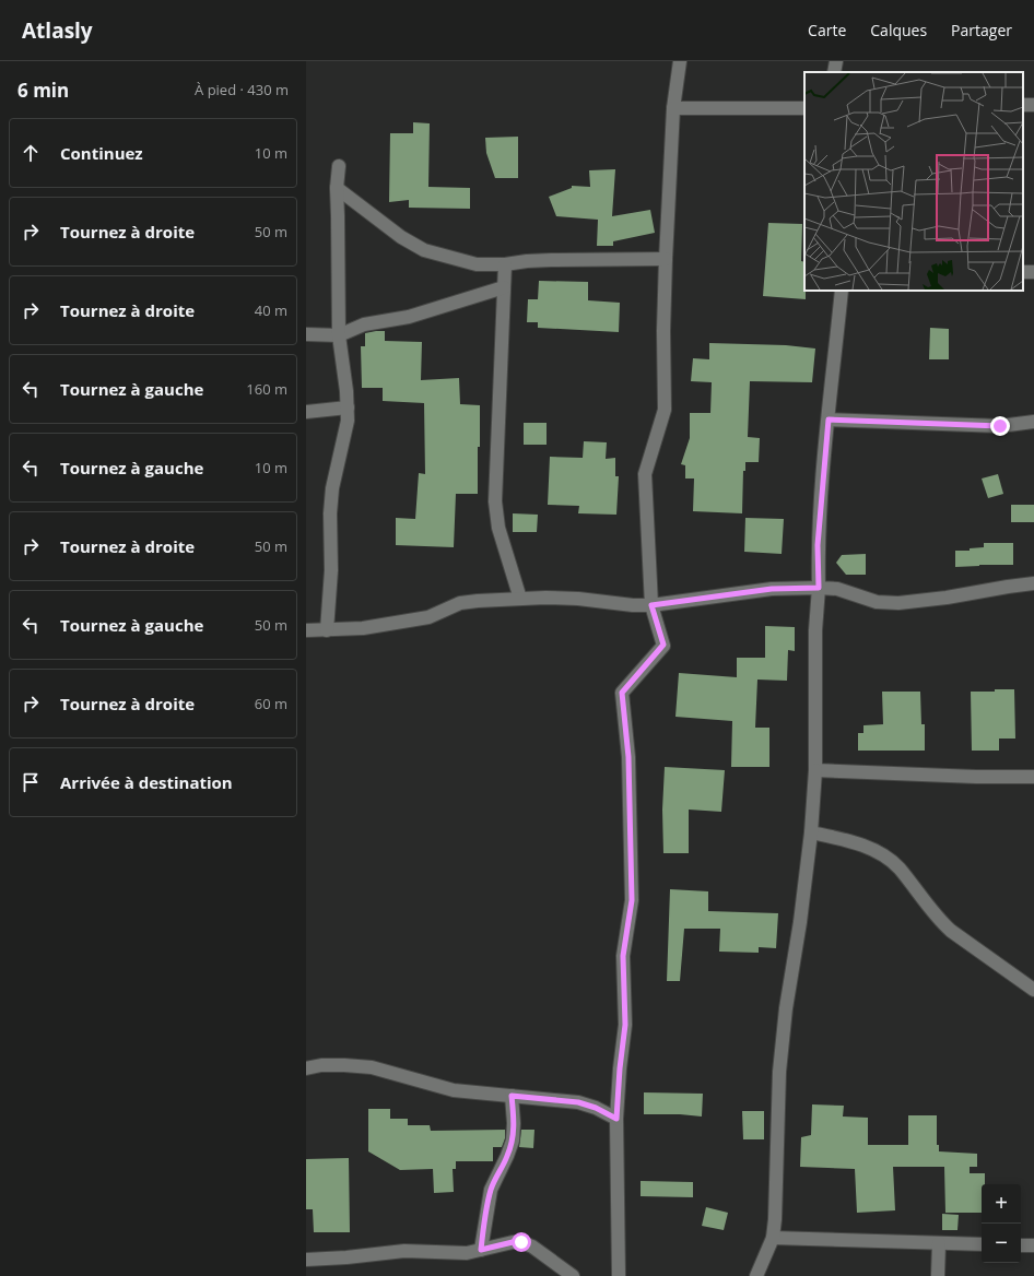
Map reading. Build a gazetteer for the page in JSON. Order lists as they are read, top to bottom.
{
  "page": {
    "header": "Atlasly",
    "nav": ["Carte", "Calques", "Partager"],
    "heading": ["6 min", "À pied · 430 m"],
    "list": [
      ["Continuez", "10 m"],
      ["Tournez à droite", "50 m"],
      ["Tournez à droite", "40 m"],
      ["Tournez à gauche", "160 m"],
      ["Tournez à gauche", "10 m"],
      ["Tournez à droite", "50 m"],
      ["Tournez à gauche", "50 m"],
      ["Tournez à droite", "60 m"],
      "Arrivée à destination"
    ],
    "map_buttons": ["+", "−"]
  }
}
